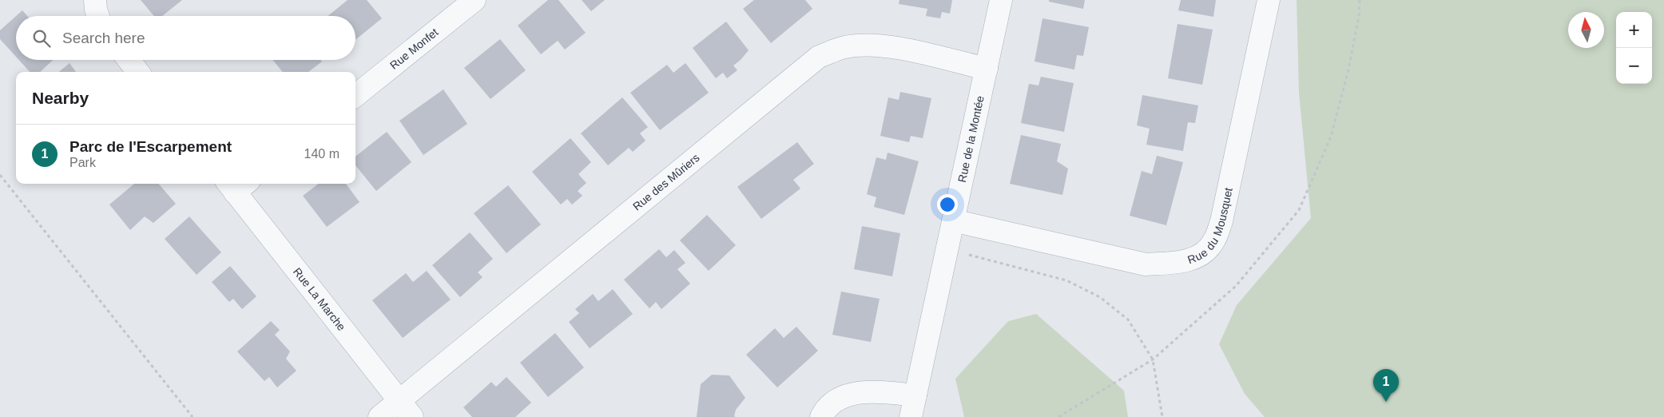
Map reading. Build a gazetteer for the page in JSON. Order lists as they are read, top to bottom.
{
  "streets": {
    "street": [
      "Rue Monfet",
      "Rue de la Montée",
      "Rue des Mûriers",
      "Rue du Mousquet",
      "Rue La Marche"
    ]
  },
  "crossings": [
    ["Rue de la Montée", "Rue des Mûriers"],
    ["Rue de la Montée", "Rue du Mousquet"],
    ["Rue des Mûriers", "Rue La Marche"]
  ],
  "north": "top",
  "page": {
    "map_buttons": ["+", "−"],
    "search": "Search here",
    "heading": "Nearby",
    "list": [
      {
        "mark": "1",
        "name": "Parc de l'Escarpement",
        "note": "Park",
        "value": "140 m"
      }
    ],
    "pins": "1"
  }
}
